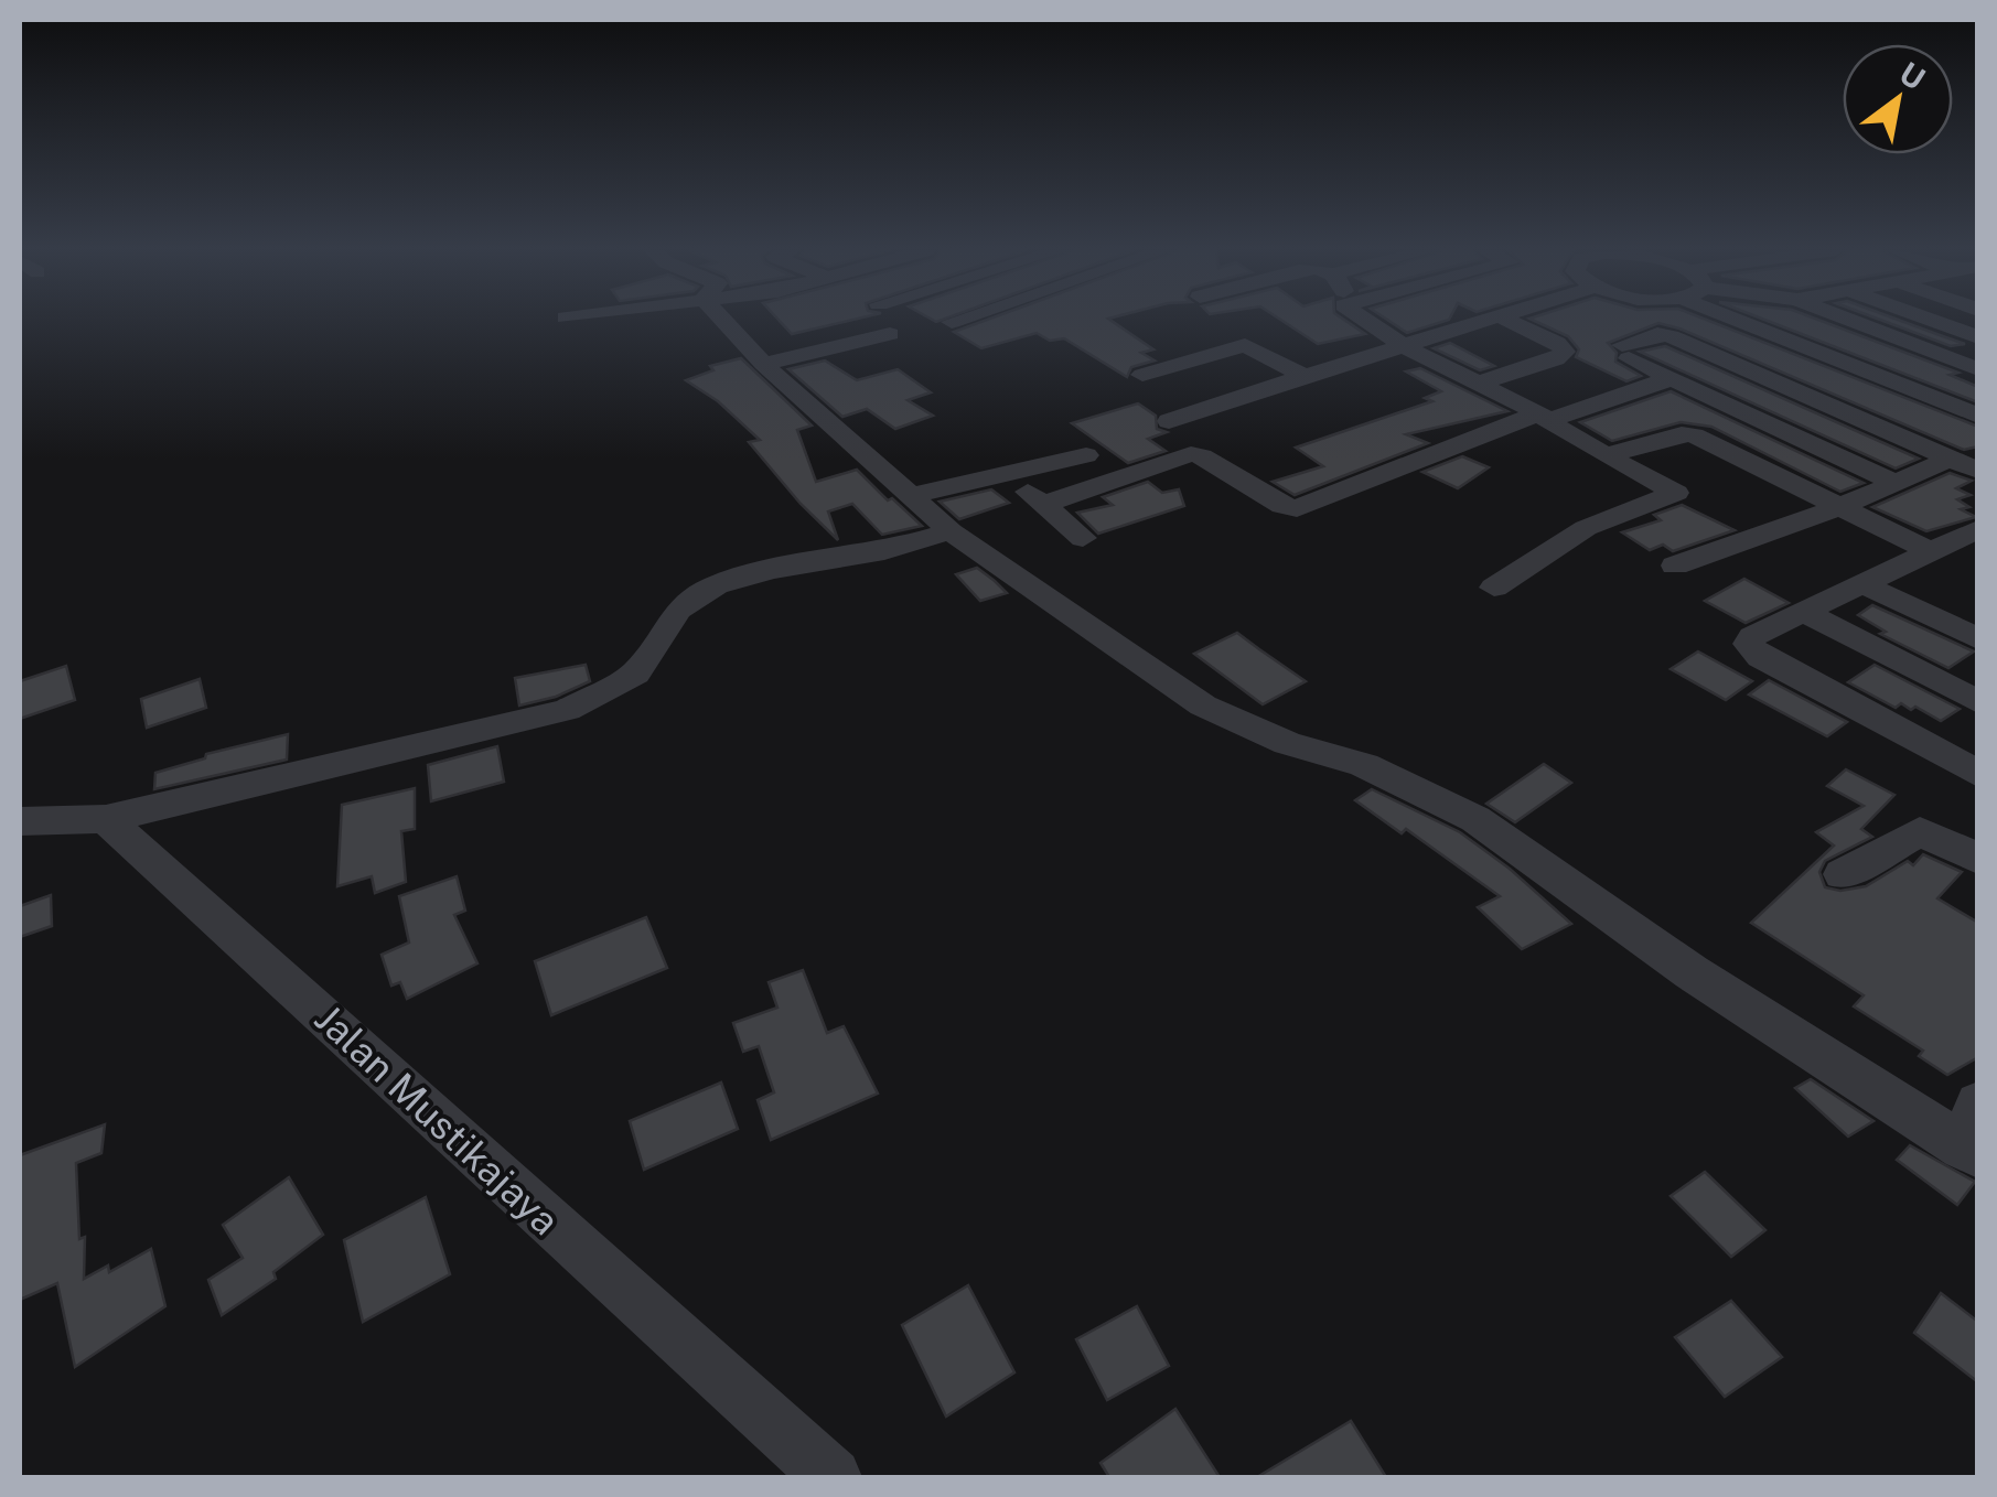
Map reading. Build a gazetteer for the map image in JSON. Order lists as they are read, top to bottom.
{
  "streets": {
    "street": ["Jalan Mustikajaya"]
  },
  "north": "top right"
}
